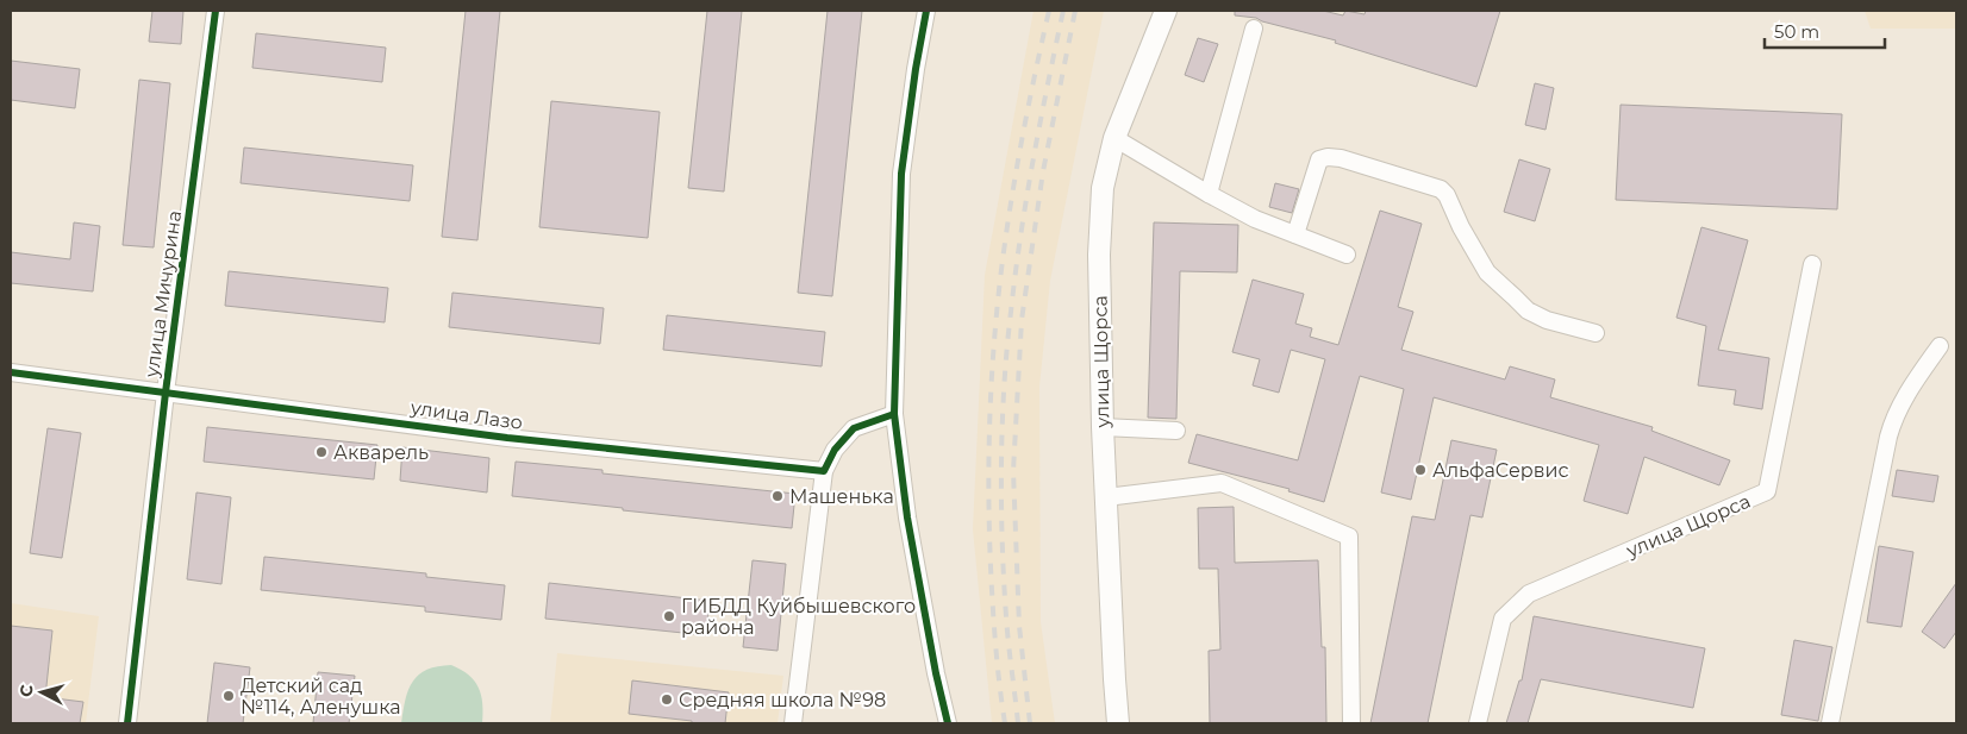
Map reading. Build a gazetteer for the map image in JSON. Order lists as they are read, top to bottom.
{
  "streets": {
    "main road": ["улица Щорса"],
    "street": ["улица Мичурина", "улица Лазо"]
  },
  "crossings": [
    ["улица Мичурина", "улица Лазо"]
  ],
  "places": [
    "Акварель",
    "АльфаСервис",
    "Машенька",
    "ГИБДД Куйбышевского района",
    "Детский сад №114, Аленушка",
    "Средняя школа №98"
  ],
  "scale_bar": "50 m",
  "north": "left"
}
